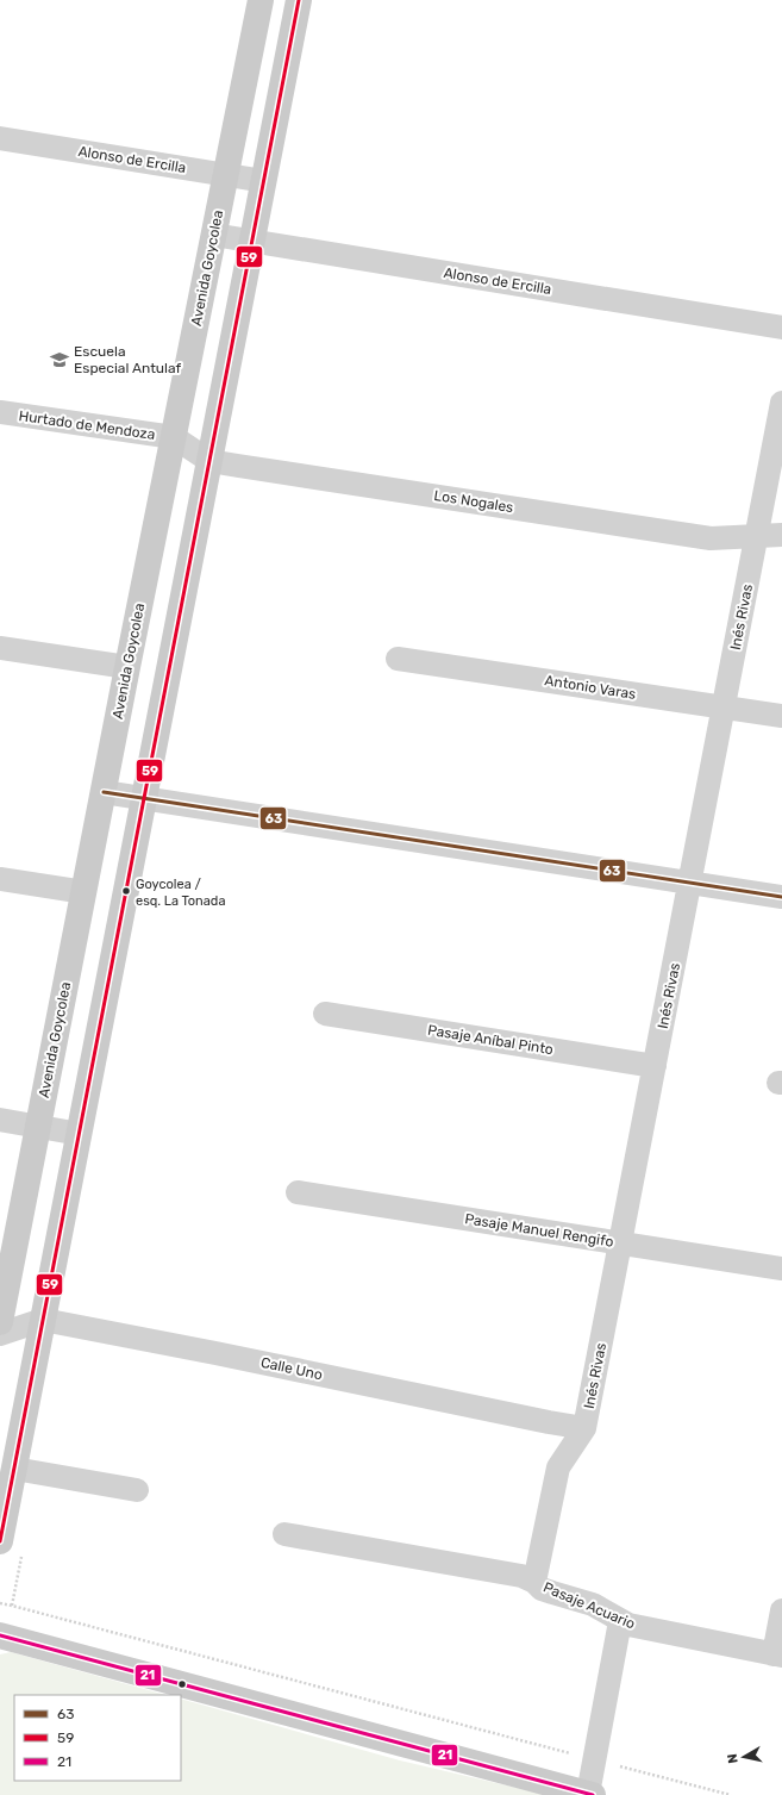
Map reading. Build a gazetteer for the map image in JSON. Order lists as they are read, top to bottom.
{
  "streets": {
    "street": [
      "Alonso de Ercilla",
      "Avenida Goycolea",
      "Hurtado de Mendoza",
      "Los Nogales",
      "Inés Rivas",
      "Antonio Varas",
      "Pasaje Aníbal Pinto",
      "Pasaje Manuel Rengifo",
      "Calle Uno",
      "Pasaje Acuario"
    ]
  },
  "crossings": [
    ["Alonso de Ercilla", "Avenida Goycolea"],
    ["Avenida Goycolea", "Hurtado de Mendoza"],
    ["Avenida Goycolea", "Los Nogales"],
    ["Hurtado de Mendoza", "Los Nogales"],
    ["Los Nogales", "Inés Rivas"],
    ["Inés Rivas", "Antonio Varas"],
    ["Inés Rivas", "Pasaje Aníbal Pinto"],
    ["Inés Rivas", "Pasaje Manuel Rengifo"],
    ["Inés Rivas", "Calle Uno"],
    ["Inés Rivas", "Pasaje Acuario"]
  ],
  "places": {
    "school or university": ["Escuela Especial Antulaf"],
    "other": ["Goycolea / esq. La Tonada"]
  },
  "lines": ["transit line 59", "transit line 63", "transit line 21"],
  "legend": ["63", "59", "21"],
  "north": "left"
}
